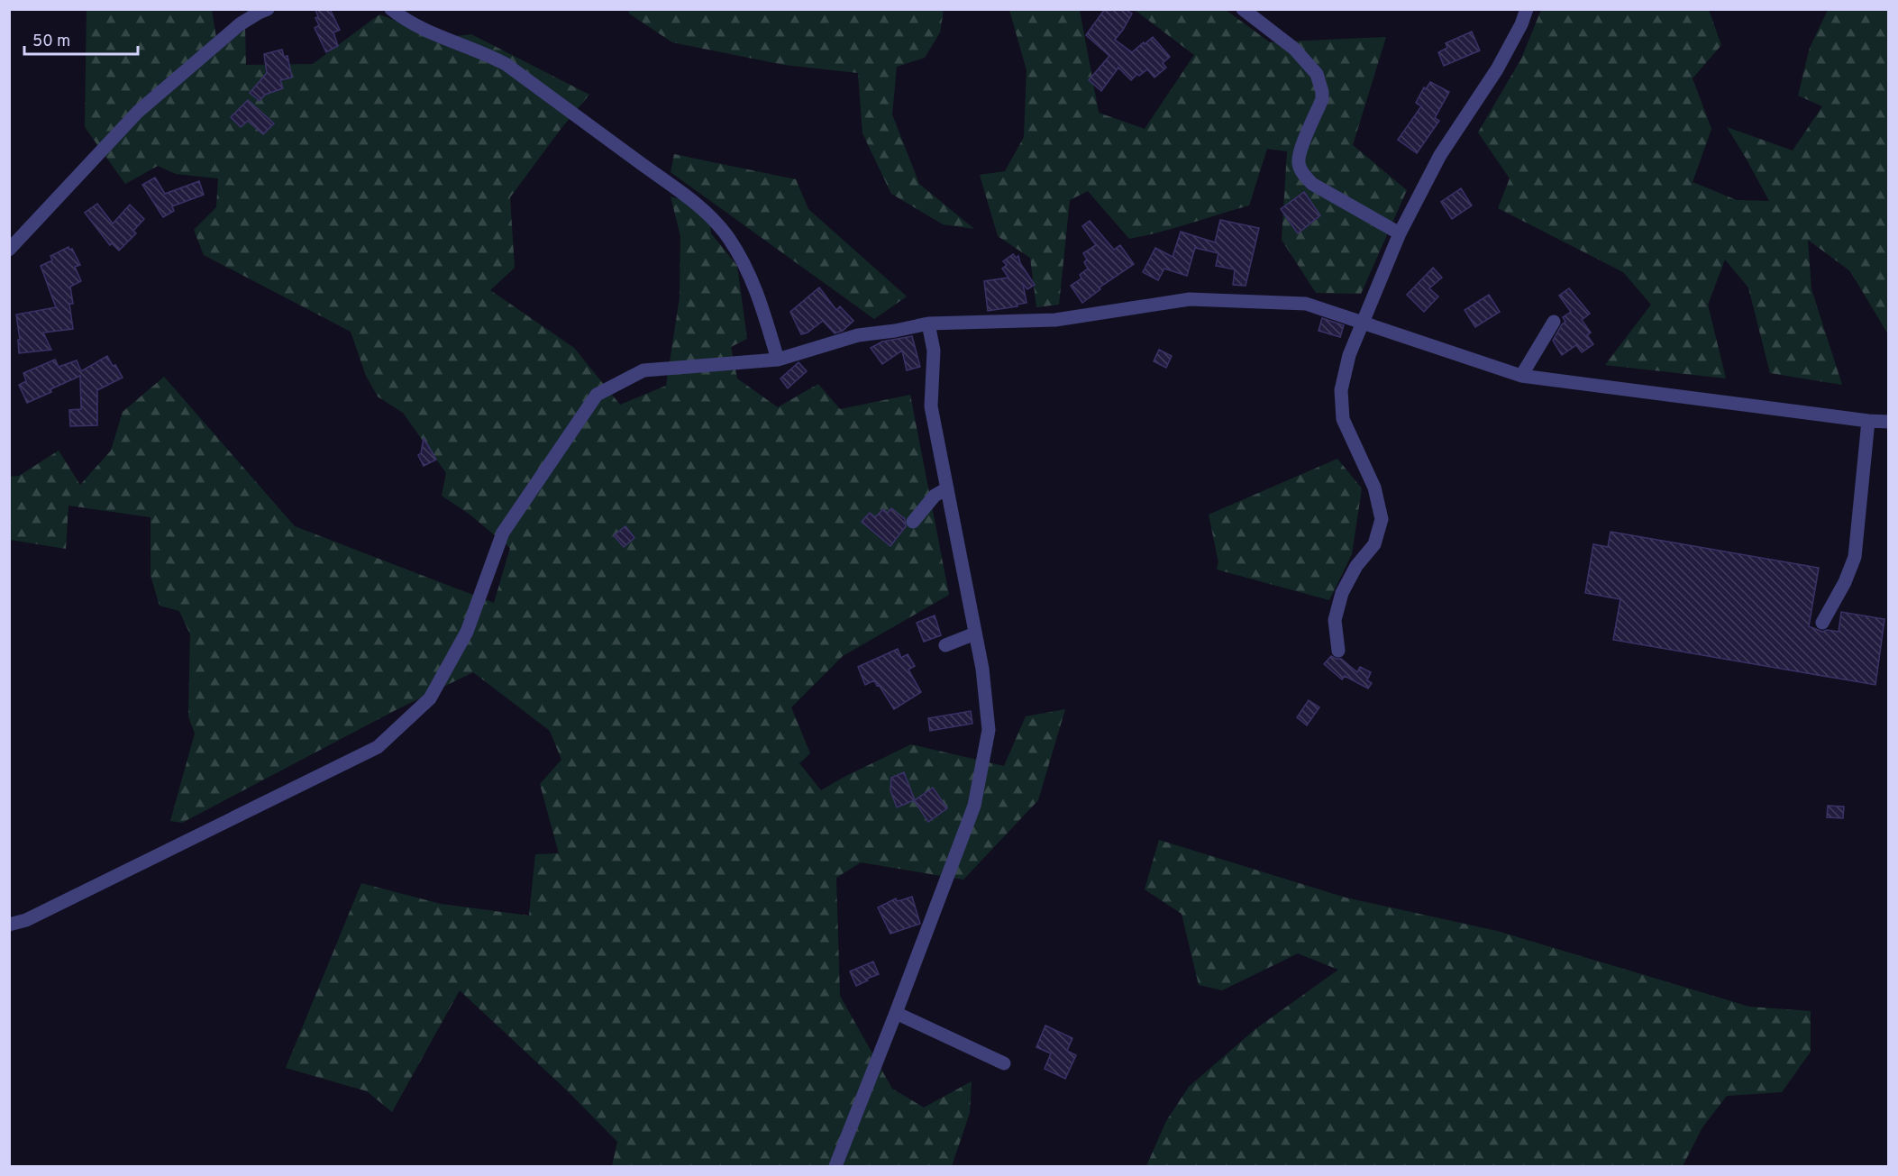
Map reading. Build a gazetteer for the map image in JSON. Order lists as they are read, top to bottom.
{
  "scale_bar": "50 m"
}
